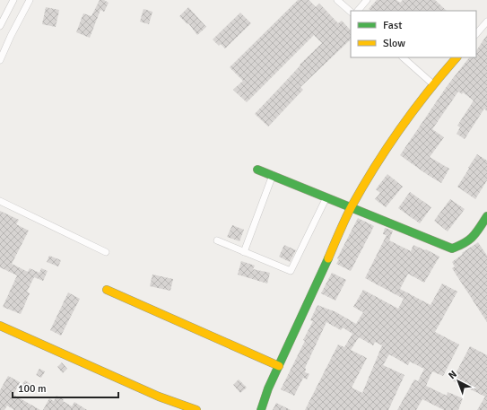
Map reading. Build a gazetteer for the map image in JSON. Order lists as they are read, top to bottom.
{
  "legend": ["Fast", "Slow"],
  "scale_bar": "100 m",
  "north": "top left"
}
